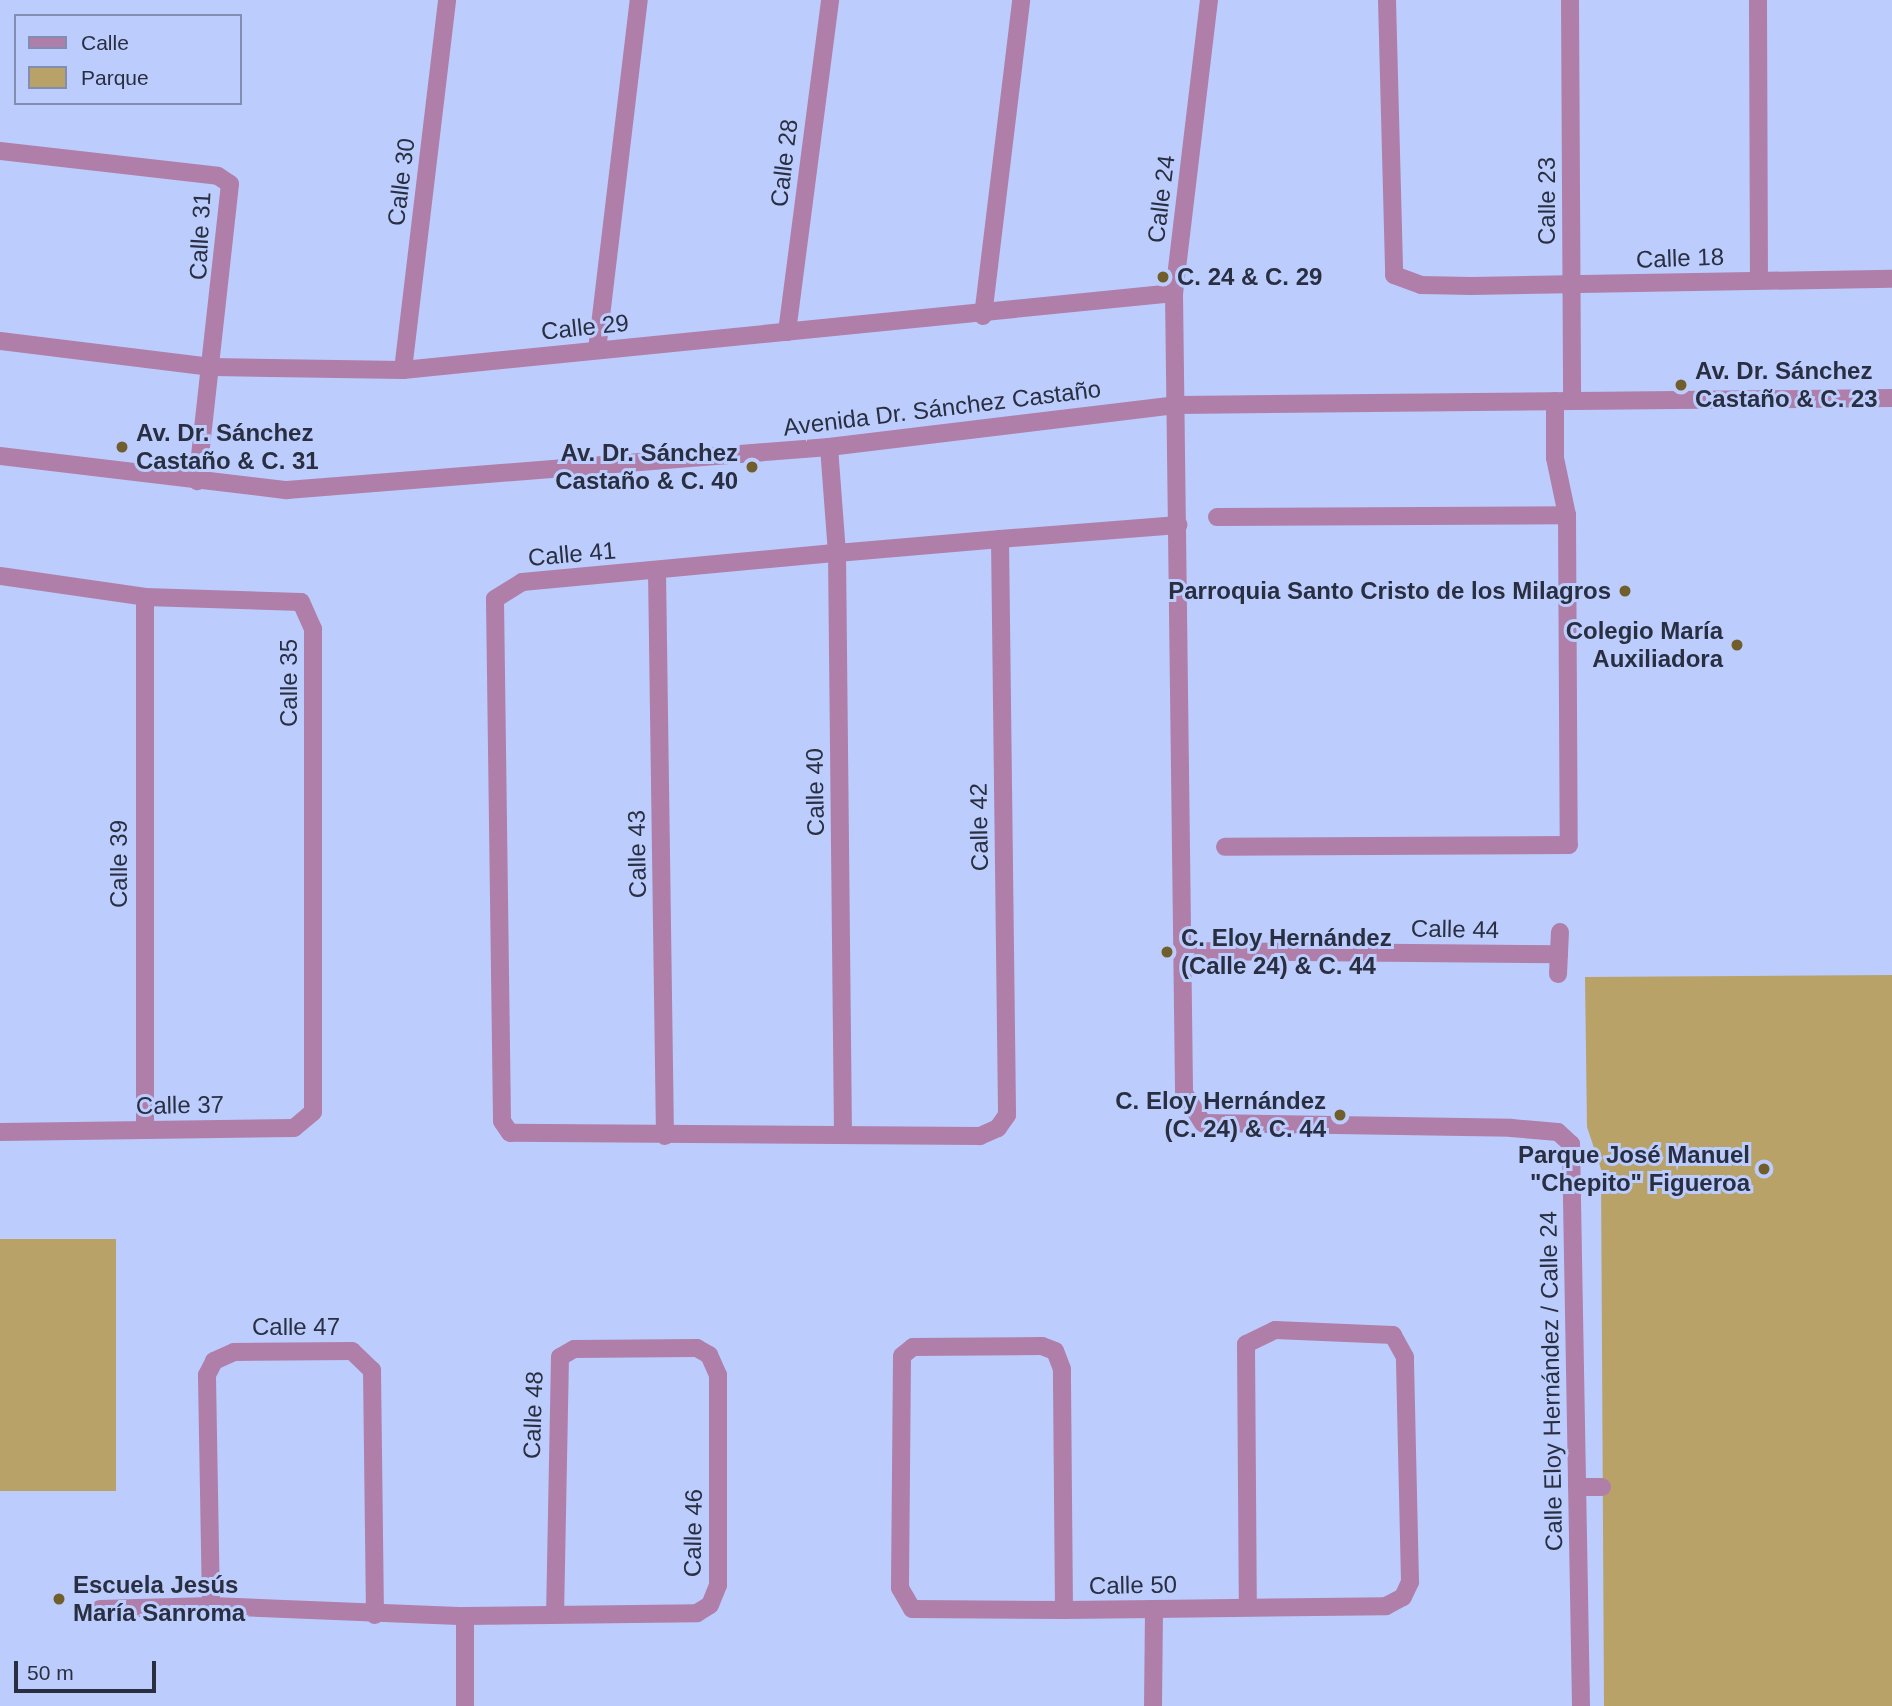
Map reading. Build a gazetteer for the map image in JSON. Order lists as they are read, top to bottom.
{
  "streets": {
    "street": [
      "Calle 28",
      "Calle 30",
      "Calle 24",
      "Calle 23",
      "Calle 31",
      "Calle 18",
      "Calle 29",
      "Avenida Dr. Sánchez Castaño",
      "Calle 41",
      "Calle 35",
      "Calle 40",
      "Calle 42",
      "Calle 43",
      "Calle 39",
      "Calle 44",
      "Calle 37",
      "Calle 47",
      "Calle Eloy Hernández / Calle 24",
      "Calle 48",
      "Calle 46",
      "Calle 50"
    ]
  },
  "crossings": [
    ["Calle 28", "Calle 29"],
    ["Calle 30", "Calle 29"],
    ["Calle 24", "Calle 29"],
    ["Calle 24", "Avenida Dr. Sánchez Castaño"],
    ["Calle 24", "Calle Eloy Hernández / Calle 24"],
    ["Calle 23", "Calle 18"],
    ["Calle 23", "Avenida Dr. Sánchez Castaño"],
    ["Calle 31", "Calle 29"],
    ["Calle 31", "Avenida Dr. Sánchez Castaño"],
    ["Avenida Dr. Sánchez Castaño", "Calle 40"],
    ["Avenida Dr. Sánchez Castaño", "Calle Eloy Hernández / Calle 24"],
    ["Calle 41", "Calle 40"],
    ["Calle 41", "Calle 42"],
    ["Calle 41", "Calle 43"],
    ["Calle 41", "Calle Eloy Hernández / Calle 24"],
    ["Calle 35", "Calle 39"],
    ["Calle 35", "Calle 37"],
    ["Calle 40", "Calle 42"],
    ["Calle 39", "Calle 37"],
    ["Calle 44", "Calle Eloy Hernández / Calle 24"],
    ["Calle 47", "Calle 46"],
    ["Calle 48", "Calle 46"]
  ],
  "places": [
    "C. 24 & C. 29",
    "Av. Dr. Sánchez Castaño & C. 23",
    "Av. Dr. Sánchez Castaño & C. 31",
    "Av. Dr. Sánchez Castaño & C. 40",
    "Parroquia Santo Cristo de los Milagros",
    "Colegio María Auxiliadora",
    "C. Eloy Hernández (Calle 24) & C. 44",
    "C. Eloy Hernández (C. 24) & C. 44",
    "Parque José Manuel \"Chepito\" Figueroa",
    "Escuela Jesús María Sanroma"
  ],
  "legend": ["Calle", "Parque"],
  "scale_bar": "50 m"
}
